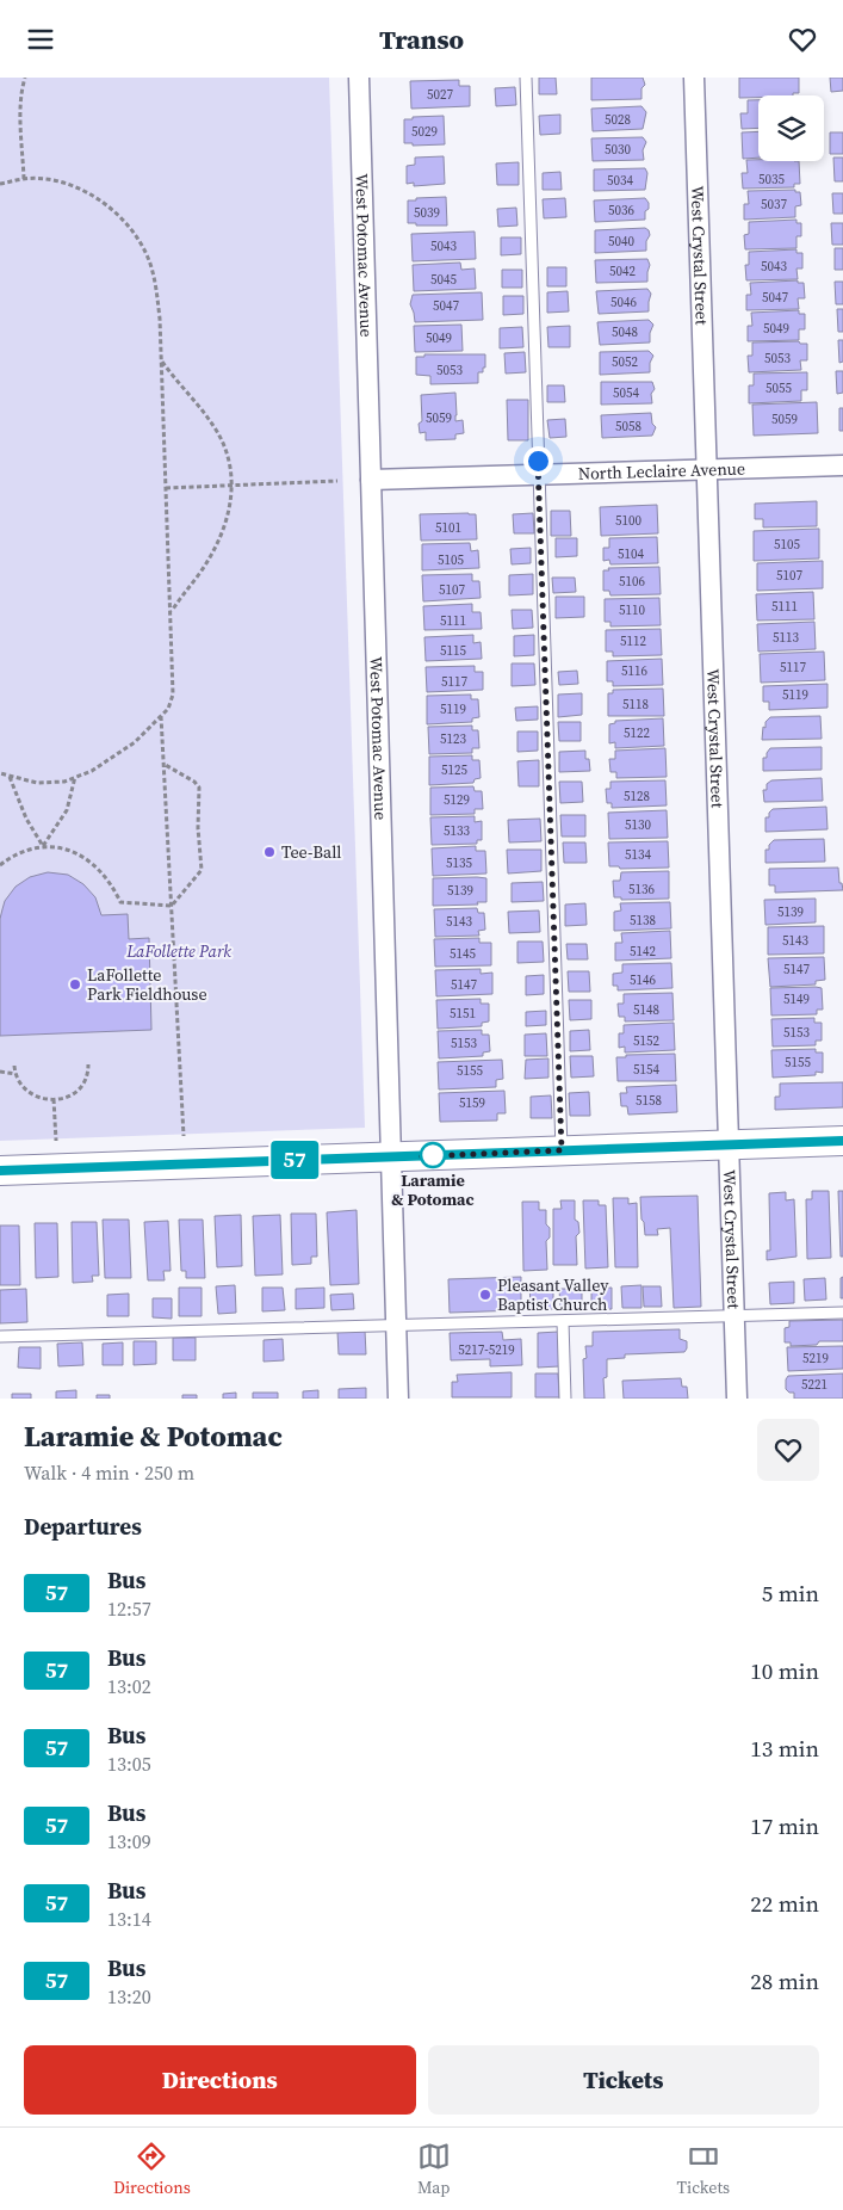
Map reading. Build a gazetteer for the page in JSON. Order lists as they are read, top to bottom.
{
  "streets": {
    "street": ["West Potomac Avenue", "West Crystal Street", "North Leclaire Avenue"]
  },
  "crossings": [
    ["West Potomac Avenue", "North Leclaire Avenue"],
    ["West Crystal Street", "North Leclaire Avenue"]
  ],
  "parks": ["LaFollette Park"],
  "places": [
    "Tee-Ball",
    "LaFollette Park Fieldhouse",
    "Laramie & Potomac",
    "Pleasant Valley Baptist Church"
  ],
  "lines": ["bus line 57"],
  "house_numbers": [
    "5027",
    "5028",
    "5029",
    "5030",
    "5035",
    "5034",
    "5037",
    "5036",
    "5039",
    "5040",
    "5043",
    "5043",
    "5042",
    "5045",
    "5047",
    "5046",
    "5047",
    "5049",
    "5048",
    "5049",
    "5053",
    "5052",
    "5053",
    "5055",
    "5054",
    "5059",
    "5059",
    "5058",
    "5100",
    "5101",
    "5105",
    "5104",
    "5105",
    "5107",
    "5106",
    "5107",
    "5111",
    "5110",
    "5111",
    "5113",
    "5112",
    "5115",
    "5117",
    "5116",
    "5117",
    "5119",
    "5118",
    "5119",
    "5122",
    "5123",
    "5125",
    "5128",
    "5129",
    "5130",
    "5133",
    "5134",
    "5135",
    "5136",
    "5139",
    "5139",
    "5138",
    "5143",
    "5143",
    "5142",
    "5145",
    "5147",
    "5146",
    "5147",
    "5149",
    "5148",
    "5151",
    "5153",
    "5152",
    "5153",
    "5155",
    "5154",
    "5155",
    "5158",
    "5159",
    "5217-5219",
    "5219",
    "5221"
  ],
  "page": {
    "header": "Transo",
    "on_map": "57",
    "heading": [
      ["Laramie & Potomac", "Walk · 4 min · 250 m"],
      "Departures"
    ],
    "list": [
      {
        "mark": "57",
        "name": "Bus",
        "note": "12:57",
        "value": "5 min"
      },
      {
        "mark": "57",
        "name": "Bus",
        "note": "13:02",
        "value": "10 min"
      },
      {
        "mark": "57",
        "name": "Bus",
        "note": "13:05",
        "value": "13 min"
      },
      {
        "mark": "57",
        "name": "Bus",
        "note": "13:09",
        "value": "17 min"
      },
      {
        "mark": "57",
        "name": "Bus",
        "note": "13:14",
        "value": "22 min"
      },
      {
        "mark": "57",
        "name": "Bus",
        "note": "13:20",
        "value": "28 min"
      }
    ],
    "buttons": ["Directions", "Tickets"],
    "tabs": ["Directions", "Map", "Tickets"]
  }
}
